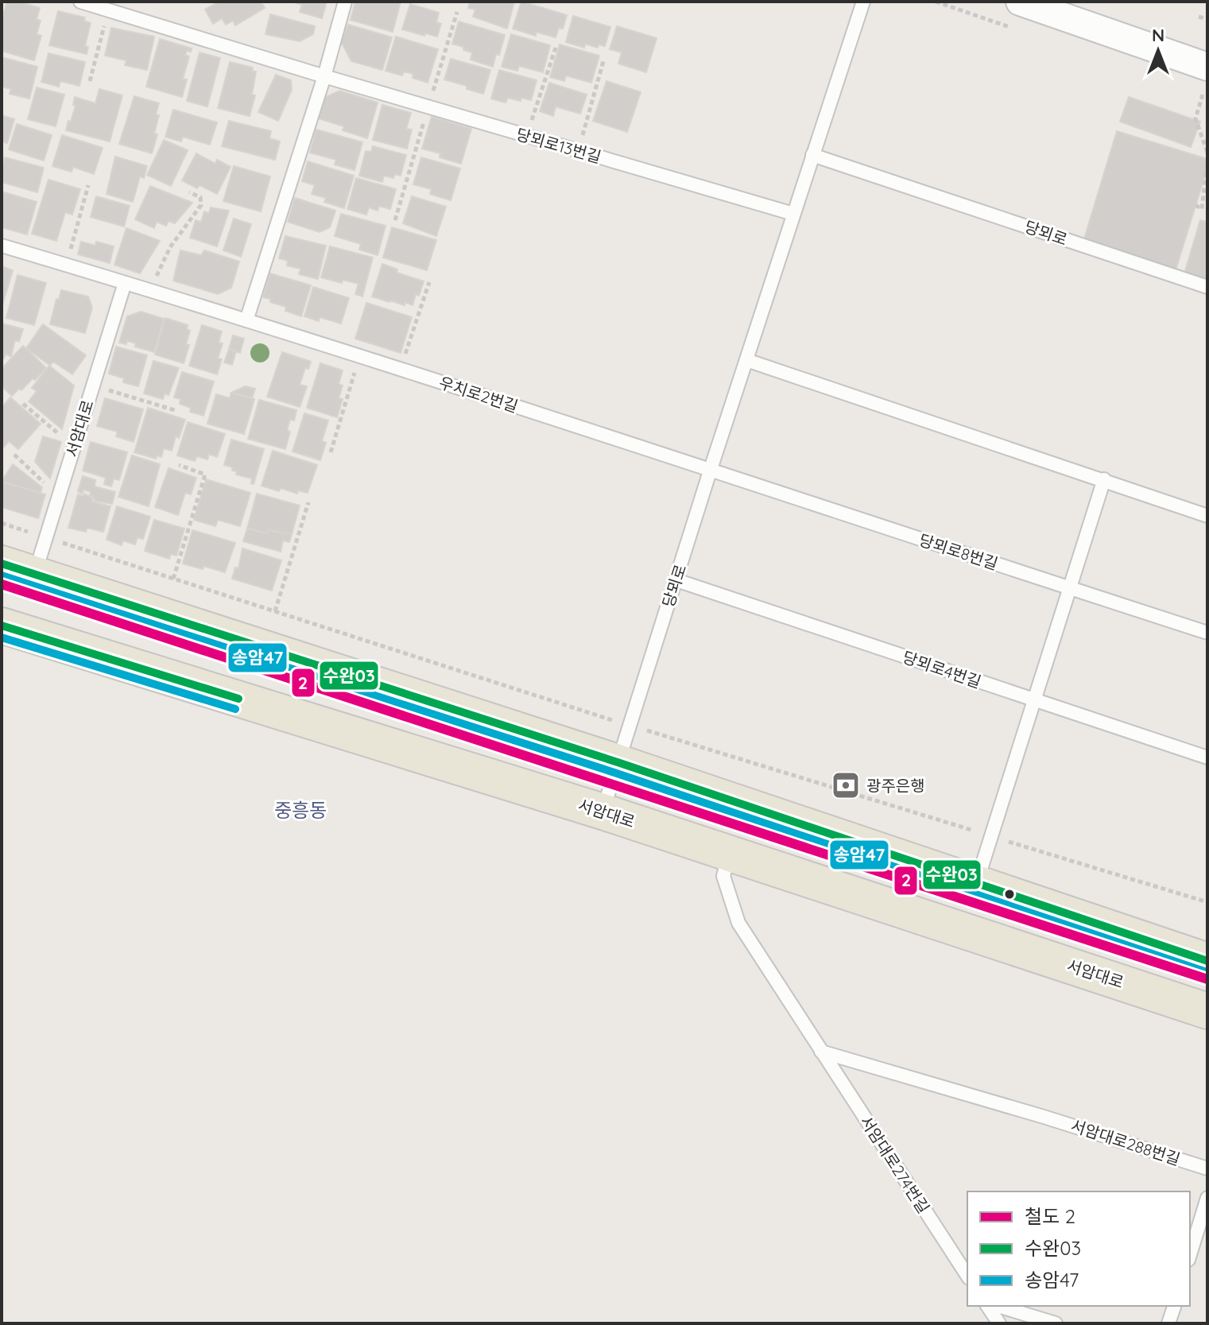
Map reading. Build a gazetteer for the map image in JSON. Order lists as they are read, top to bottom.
{
  "streets": {
    "main road": ["서암대로"],
    "lane": [
      "당뫼로13번길",
      "당뫼로",
      "우치로2번길",
      "당뫼로8번길",
      "당뫼로4번길",
      "서암대로288번길",
      "서암대로274번길"
    ]
  },
  "crossings": [
    ["당뫼로13번길", "당뫼로"],
    ["당뫼로", "우치로2번길"],
    ["당뫼로", "서암대로"],
    ["당뫼로", "당뫼로8번길"],
    ["당뫼로", "당뫼로4번길"],
    ["우치로2번길", "서암대로"],
    ["우치로2번길", "당뫼로8번길"],
    ["서암대로", "서암대로274번길"],
    ["서암대로288번길", "서암대로274번길"]
  ],
  "districts": ["중흥동"],
  "places": {
    "bank": ["광주은행"]
  },
  "lines": ["transit line 수완03", "transit line 송암47", "rail line 2"],
  "legend": ["철도 2", "수완03", "송암47"],
  "north": "top"
}
